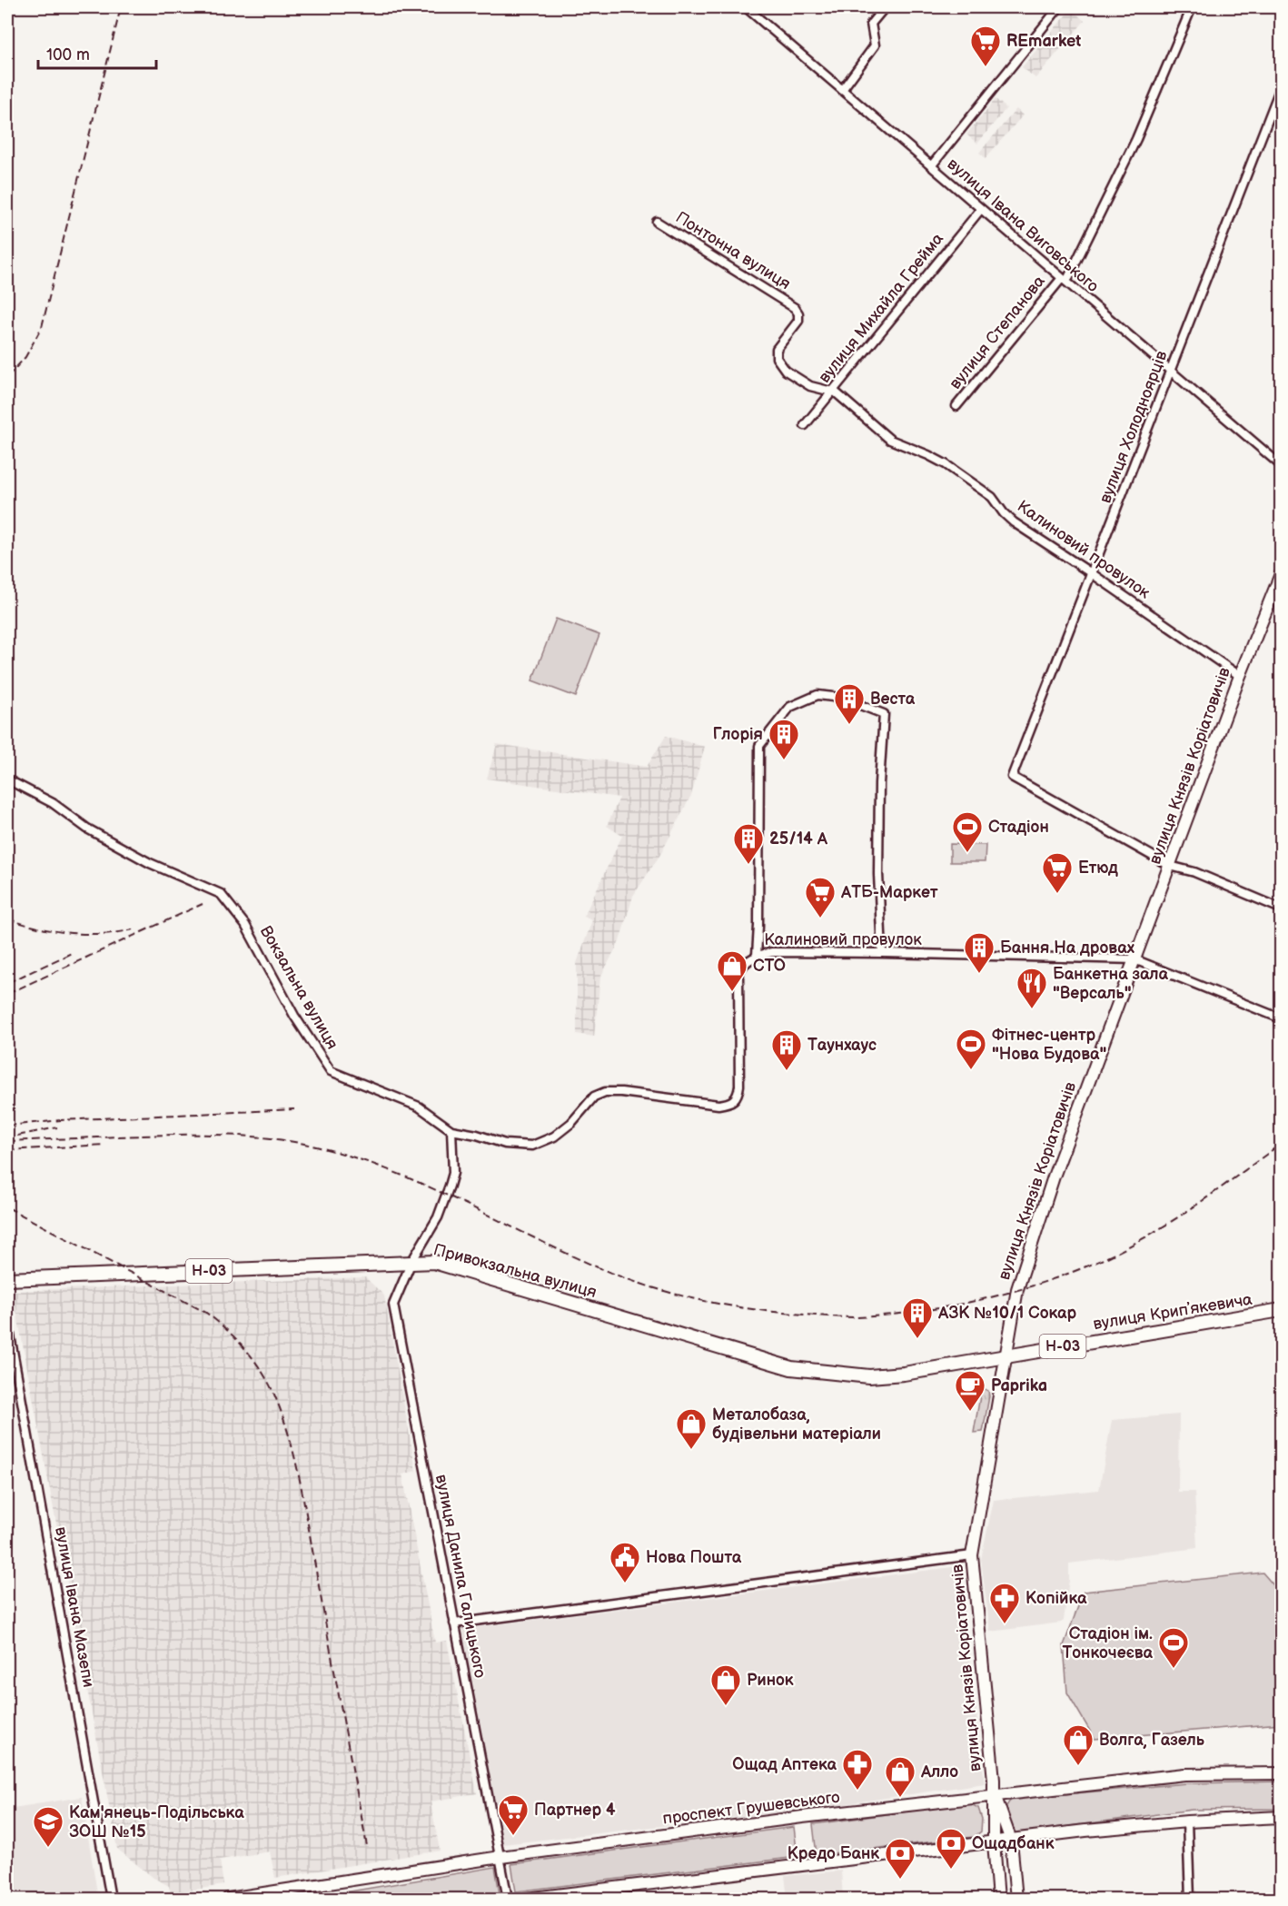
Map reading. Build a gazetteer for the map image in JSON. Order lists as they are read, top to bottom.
{
  "streets": {
    "main road": [
      "вулиця Князів Коріатовичів",
      "Н-03",
      "Привокзальна вулиця",
      "вулиця Крипʼякевича",
      "проспект Грушевського"
    ],
    "street": [
      "вулиця Івана Виговського",
      "Понтонна вулиця",
      "вулиця Михайла Грейма",
      "вулиця Степанова",
      "вулиця Холодноярців",
      "Калиновий провулок",
      "Вокзальна вулиця",
      "вулиця Данила Галицького",
      "вулиця Івана Мазепи"
    ]
  },
  "crossings": [
    ["вулиця Івана Виговського", "вулиця Михайла Грейма"],
    ["вулиця Івана Виговського", "вулиця Степанова"],
    ["вулиця Івана Виговського", "вулиця Холодноярців"],
    ["Понтонна вулиця", "вулиця Михайла Грейма"],
    ["Понтонна вулиця", "Калиновий провулок"],
    ["вулиця Михайла Грейма", "Калиновий провулок"],
    ["вулиця Холодноярців", "Калиновий провулок"],
    ["вулиця Холодноярців", "вулиця Князів Коріатовичів"],
    ["Калиновий провулок", "вулиця Князів Коріатовичів"],
    ["Калиновий провулок", "Вокзальна вулиця"],
    ["вулиця Князів Коріатовичів", "Привокзальна вулиця"],
    ["вулиця Князів Коріатовичів", "вулиця Крипʼякевича"],
    ["вулиця Князів Коріатовичів", "проспект Грушевського"],
    ["Привокзальна вулиця", "вулиця Крипʼякевича"],
    ["Привокзальна вулиця", "вулиця Данила Галицького"],
    ["вулиця Данила Галицького", "проспект Грушевського"]
  ],
  "places": {
    "supermarket": [
      "REmarket",
      "Етюд",
      "АТБ-Маркет",
      "Партнер 4"
    ],
    "building": [
      "Веста",
      "Глорія",
      "25/14 А",
      "Бання На дровах",
      "Таунхаус",
      "АЗК №10/1 Сокар"
    ],
    "sports": ["Стадіон", "Фітнес-центр \"Нова Будова\"", "Стадіон ім. Тонкочеєва"],
    "shop": [
      "СТО",
      "Металобаза, будівельни матеріали",
      "Ринок",
      "Волга, Газель",
      "Алло"
    ],
    "restaurant": ["Банкетна зала \"Версаль\""],
    "cafe": ["Paprika"],
    "public building": ["Нова Пошта"],
    "pharmacy": ["Копійка", "Ощад Аптека"],
    "school or university": ["Кам'янець-Подільська ЗОШ №15"],
    "bank": ["Ощадбанк", "Кредо Банк"]
  },
  "scale_bar": "100 m"
}
